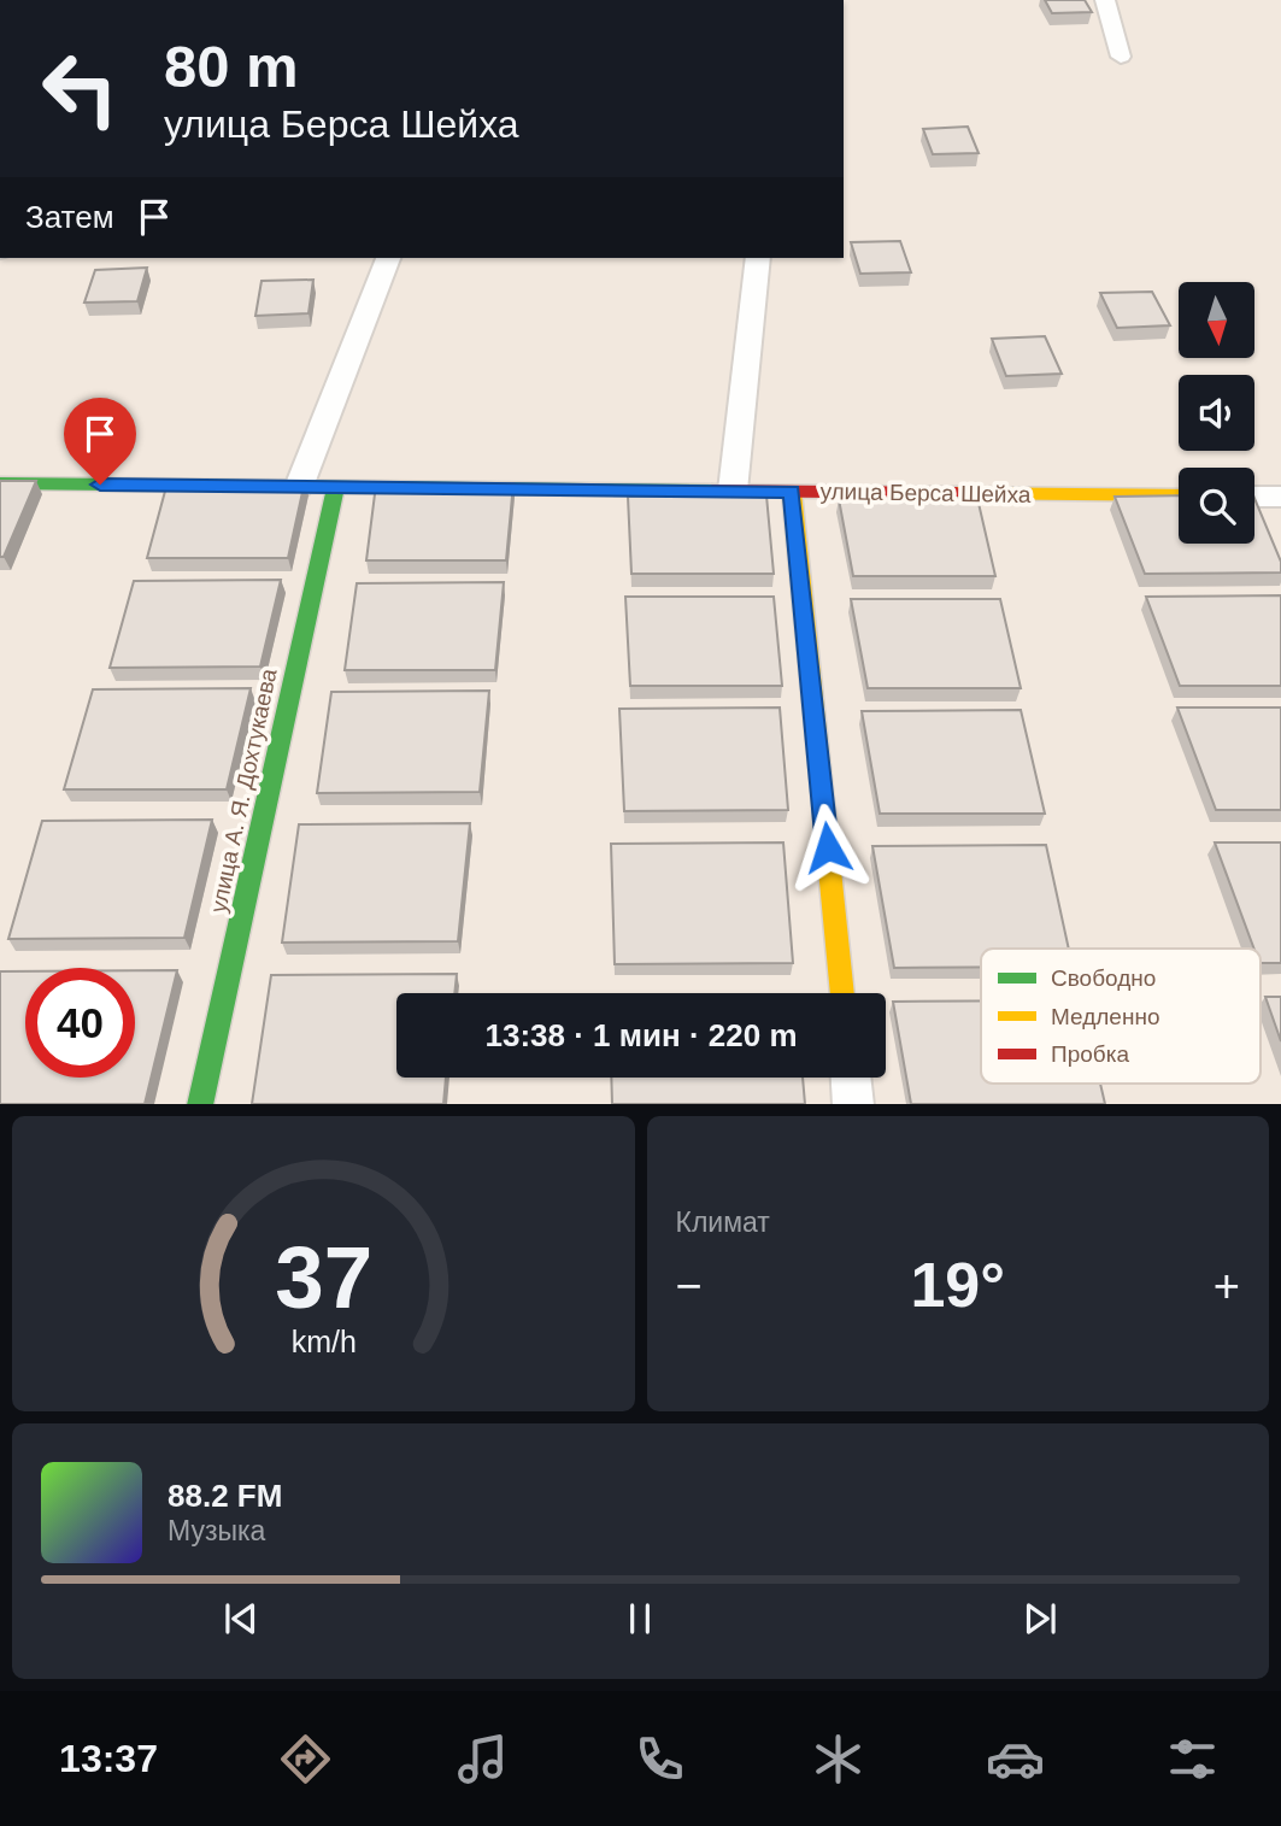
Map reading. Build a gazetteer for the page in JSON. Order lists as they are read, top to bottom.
{
  "streets": {
    "street": ["улица Берса Шейха", "улица А. Я. Дохтукаева"]
  },
  "crossings": [
    ["улица Берса Шейха", "улица А. Я. Дохтукаева"]
  ],
  "legend": ["Свободно", "Медленно", "Пробка"],
  "north": "bottom",
  "page": {
    "turn": ["80 m", "улица Берса Шейха"],
    "then": "Затем",
    "limit": "40",
    "trip": "13:38 · 1 мин · 220 m",
    "tile": "Климат",
    "heat": ["−", "19°", "+"],
    "song": ["88.2 FM", "Музыка"],
    "tabs": "13:37",
    "gauge": ["37", "km/h"]
  }
}
